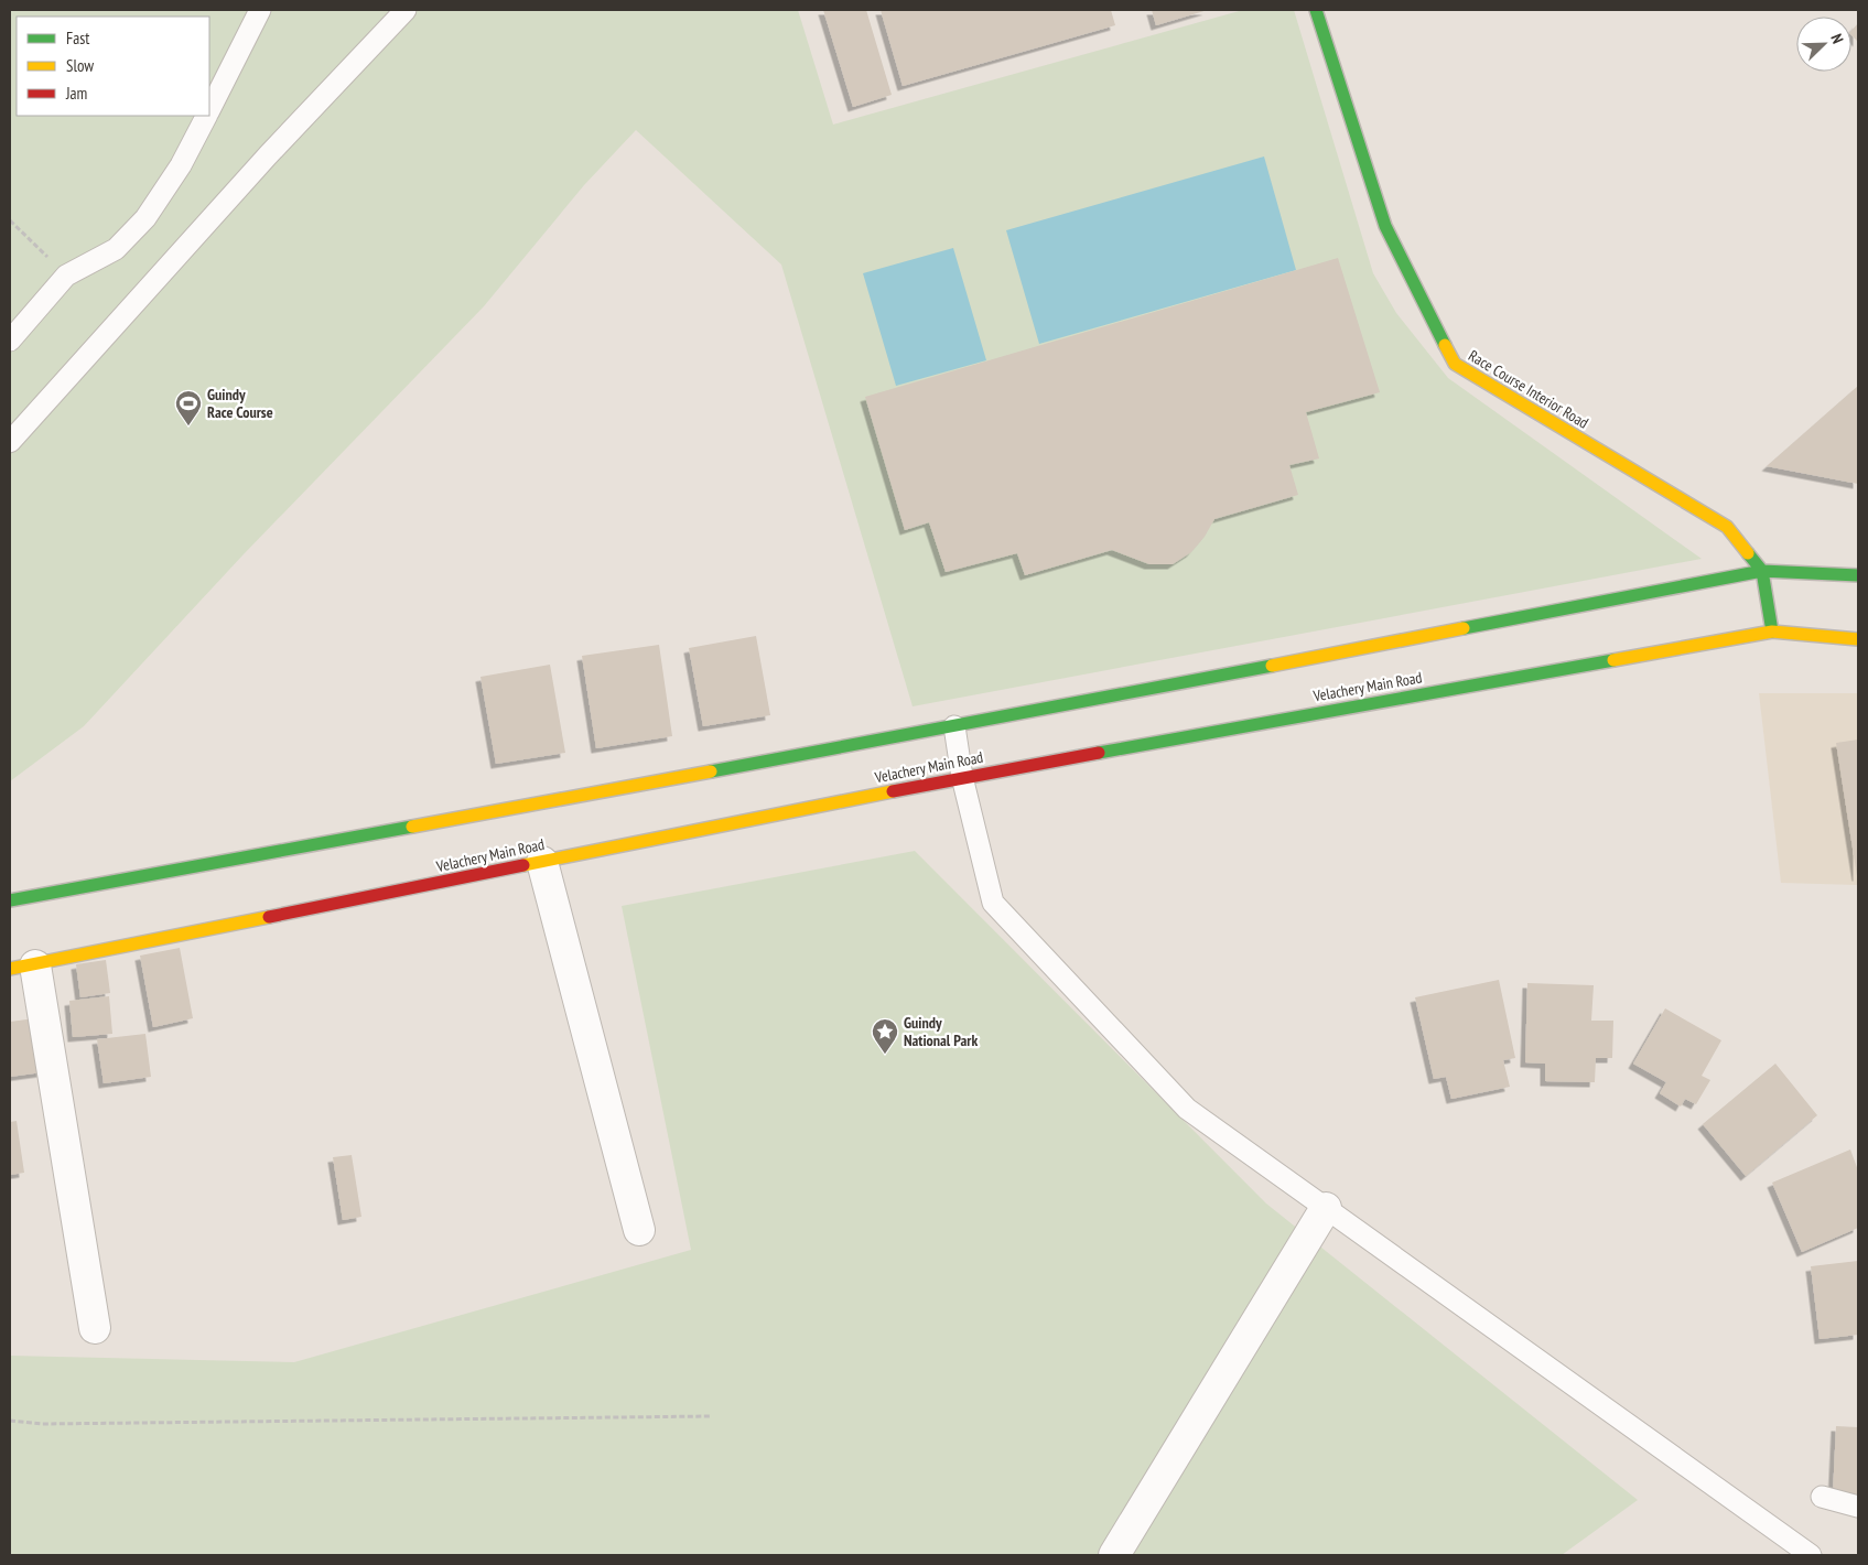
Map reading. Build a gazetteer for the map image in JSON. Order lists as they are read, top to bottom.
{
  "streets": {
    "main road": ["Race Course Interior Road", "Velachery Main Road"]
  },
  "crossings": [
    ["Race Course Interior Road", "Velachery Main Road"]
  ],
  "places": {
    "sports": ["Guindy Race Course"],
    "place": ["Guindy National Park"]
  },
  "legend": ["Fast", "Slow", "Jam"],
  "north": "top right"
}
